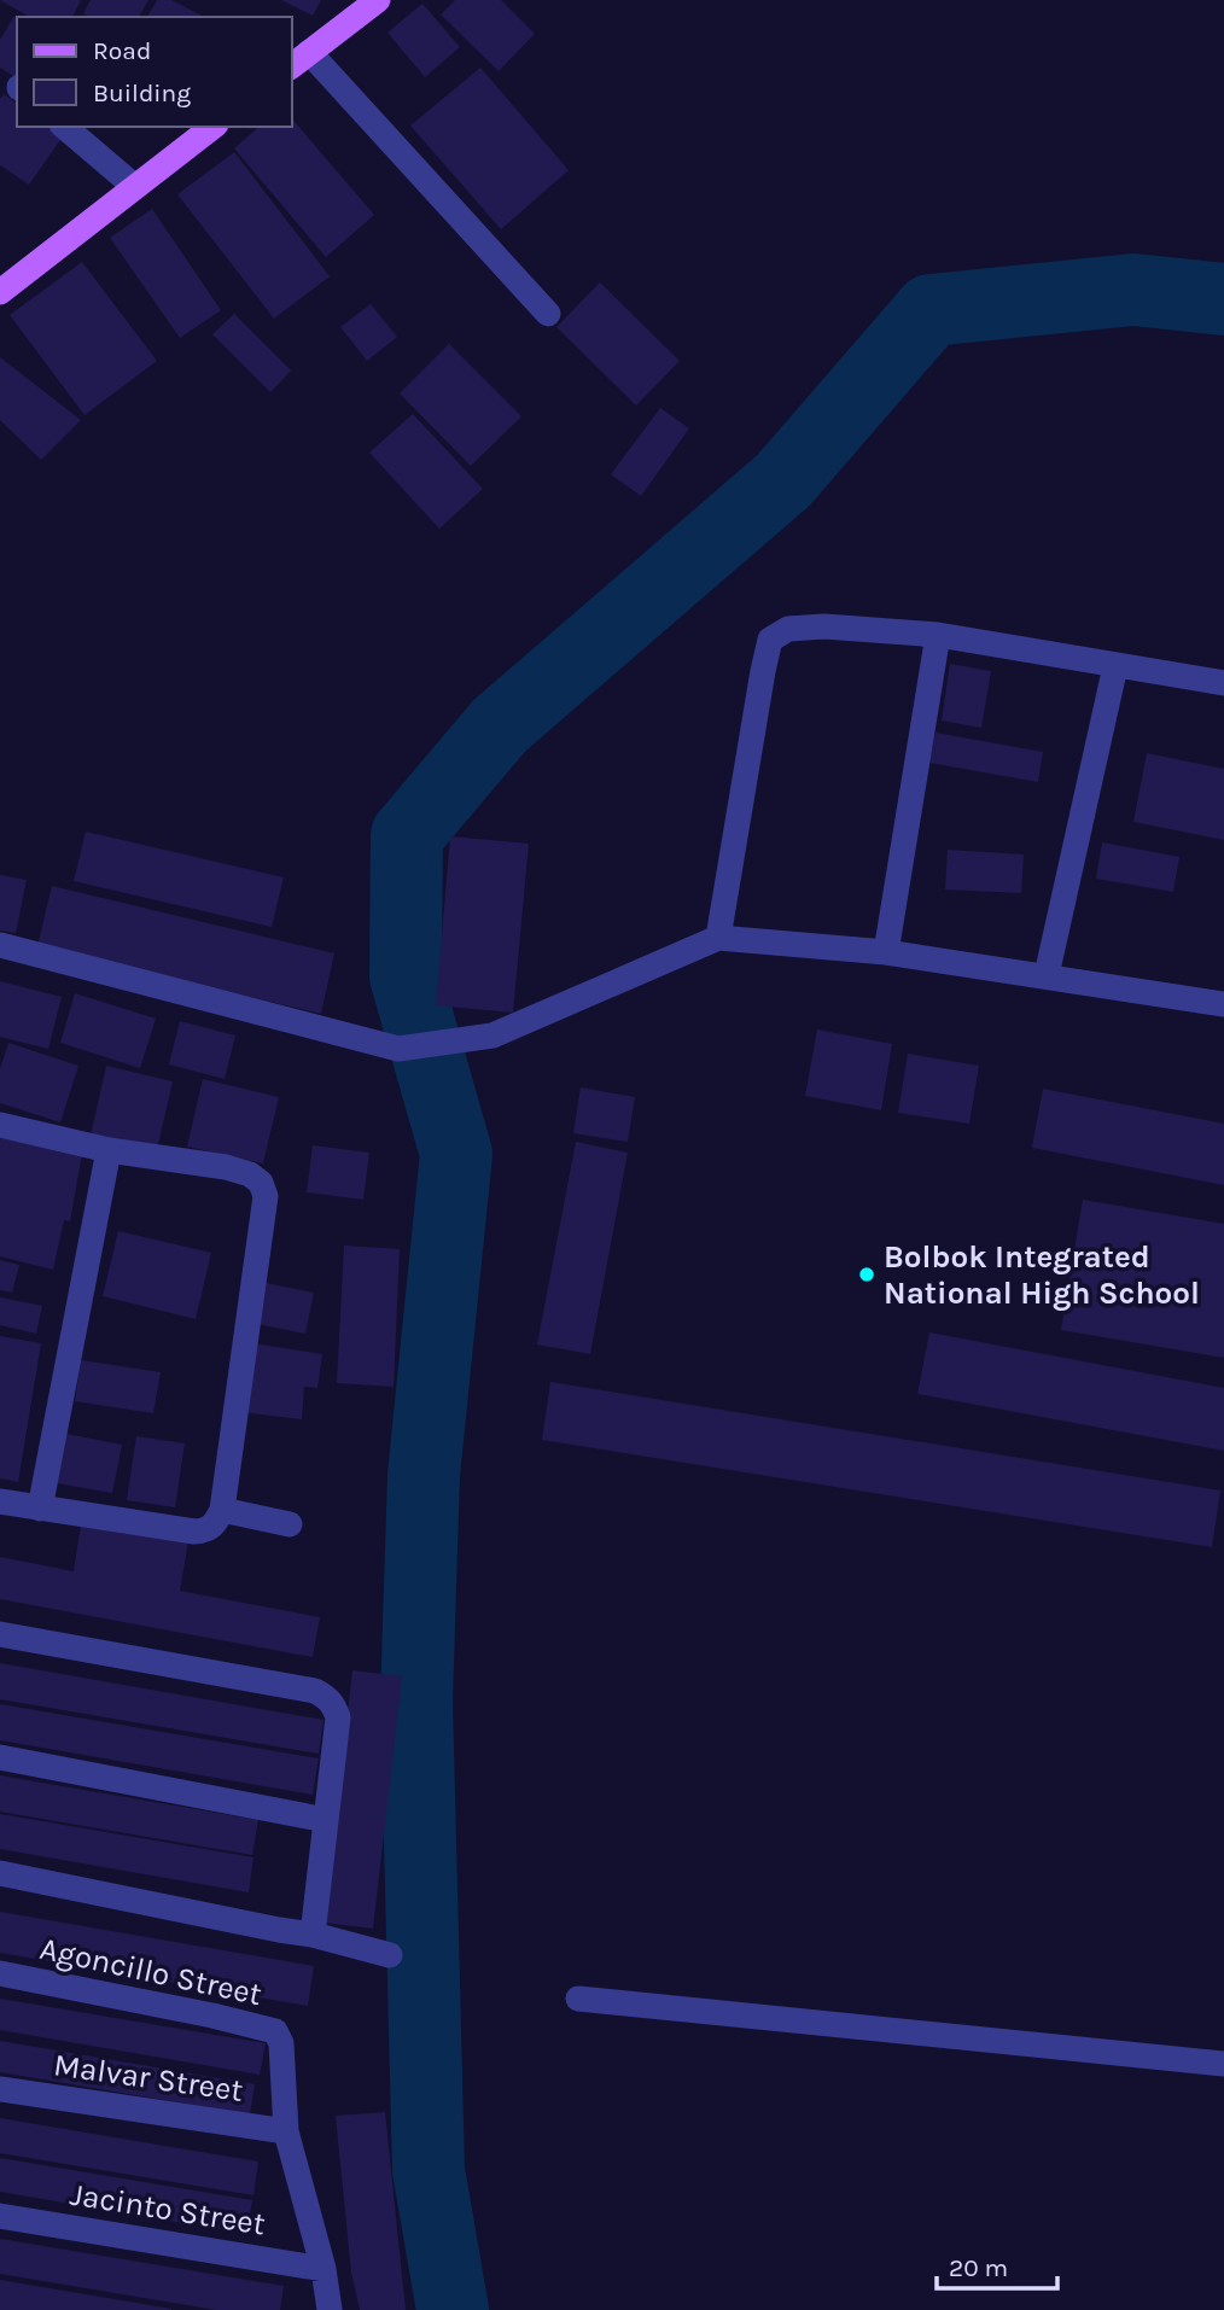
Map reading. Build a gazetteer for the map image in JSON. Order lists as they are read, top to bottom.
{
  "streets": {
    "street": ["Agoncillo Street", "Malvar Street", "Jacinto Street"]
  },
  "crossings": [
    ["Agoncillo Street", "Malvar Street"]
  ],
  "places": ["Bolbok Integrated National High School"],
  "legend": ["Road", "Building"],
  "scale_bar": "20 m"
}
